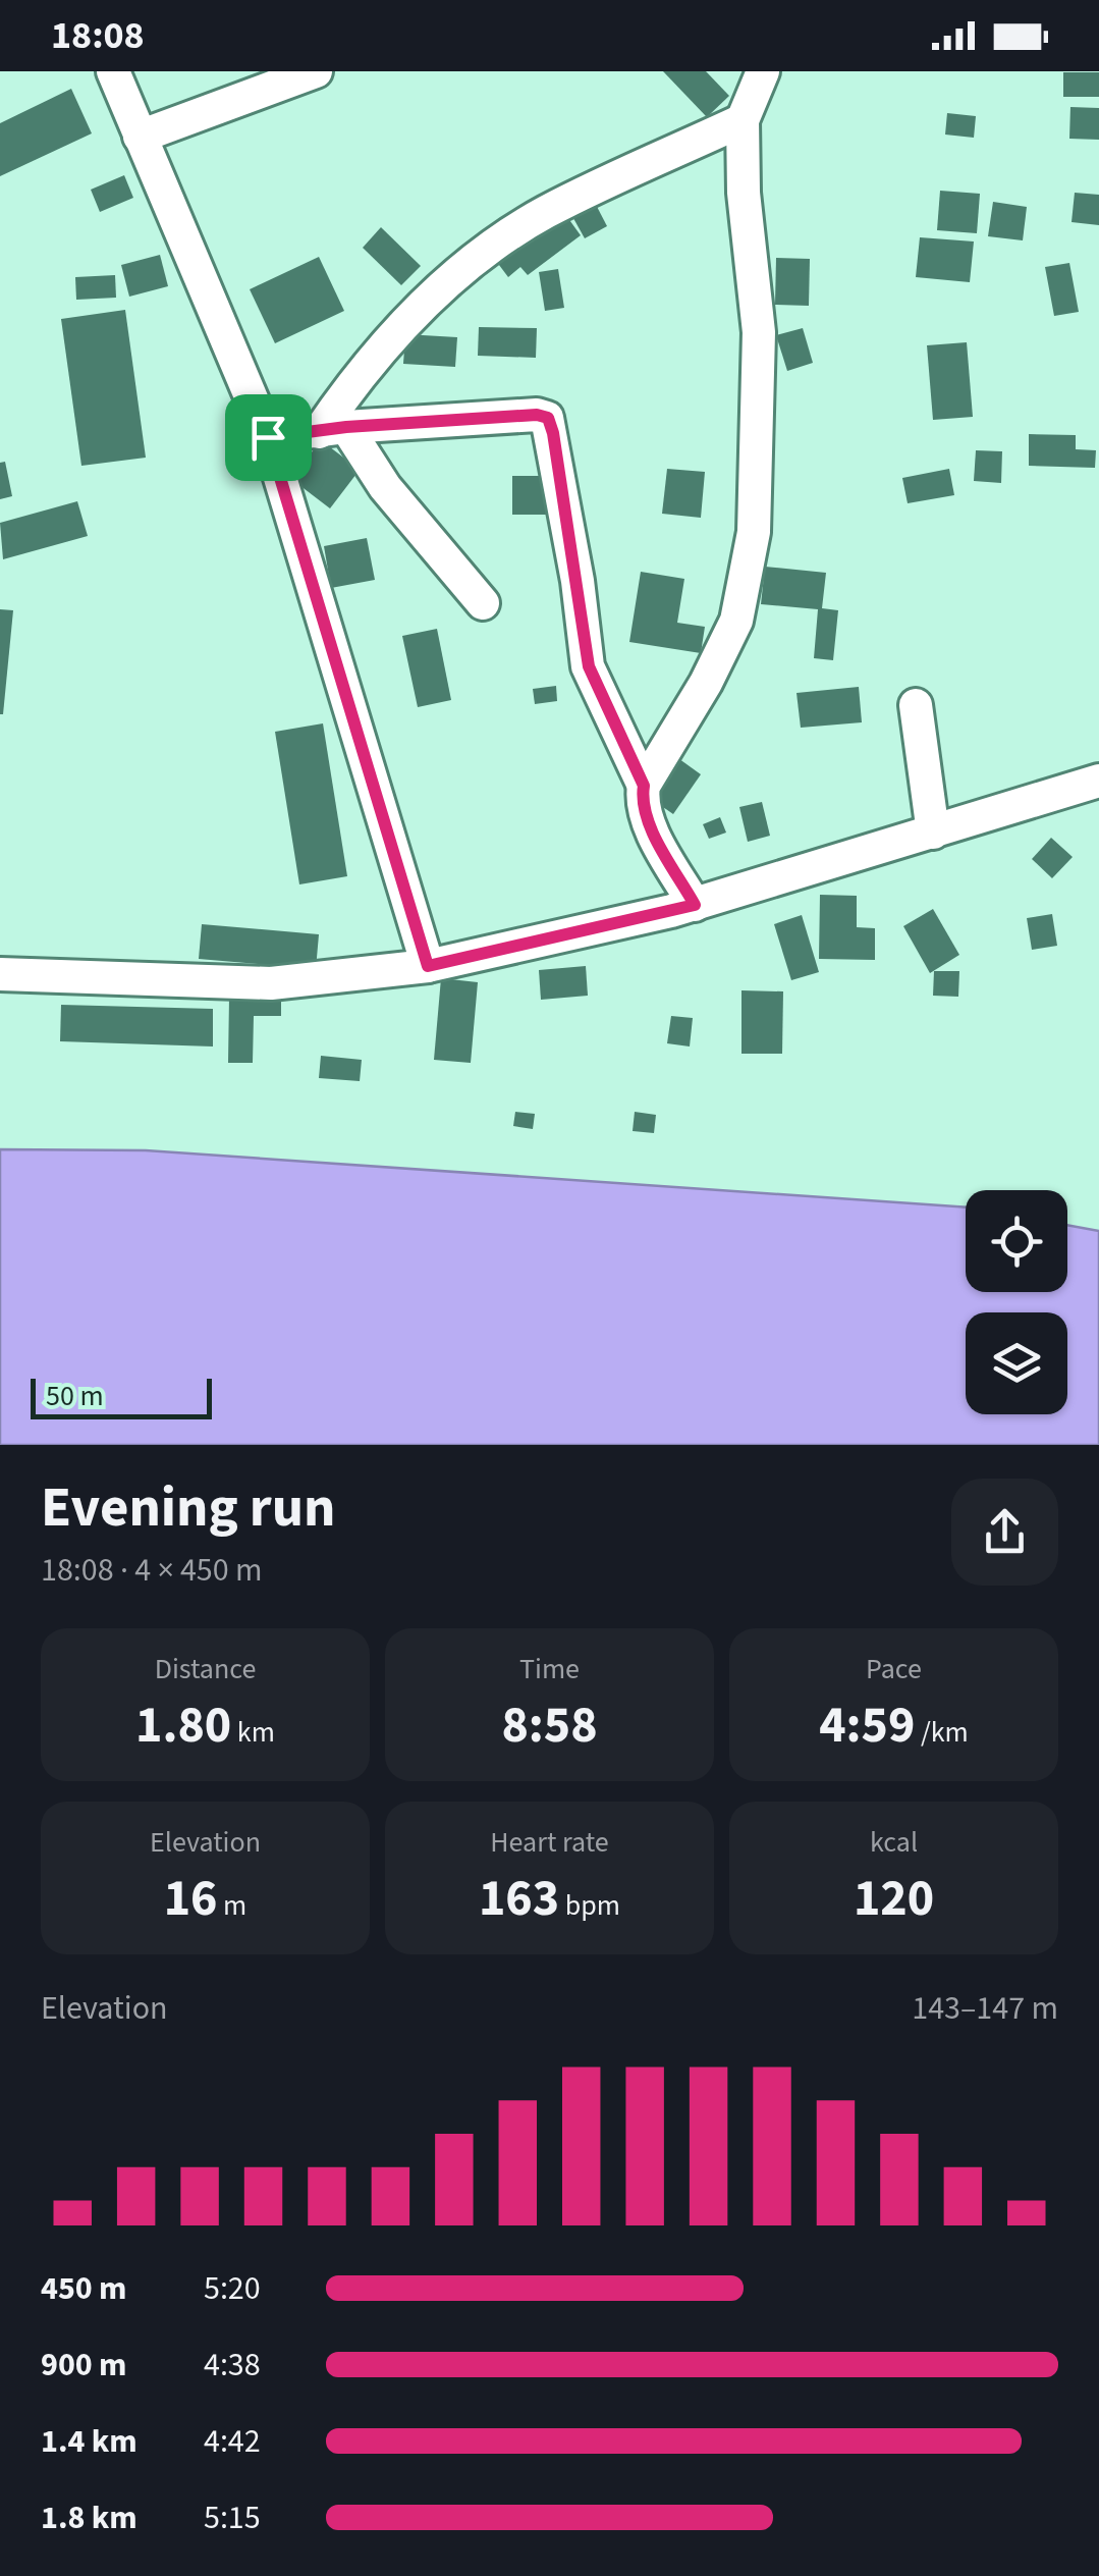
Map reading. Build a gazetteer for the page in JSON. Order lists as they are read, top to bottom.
{
  "scale_bar": "50 m",
  "page": {
    "status": "18:08",
    "scale": "50 m",
    "heading": ["Evening run", "18:08 · 4 × 450 m"],
    "stats": [
      ["Distance", "1.80 km"],
      ["Time", "8:58"],
      ["Pace", "4:59 /km"],
      ["Elevation", "16 m"],
      ["Heart rate", "163 bpm"],
      ["kcal", "120"]
    ],
    "chart": ["Elevation", "143–147 m"],
    "list": [
      {
        "name": "450 m",
        "note": "5:20"
      },
      {
        "name": "900 m",
        "note": "4:38"
      },
      {
        "name": "1.4 km",
        "note": "4:42"
      },
      {
        "name": "1.8 km",
        "note": "5:15"
      }
    ]
  }
}
